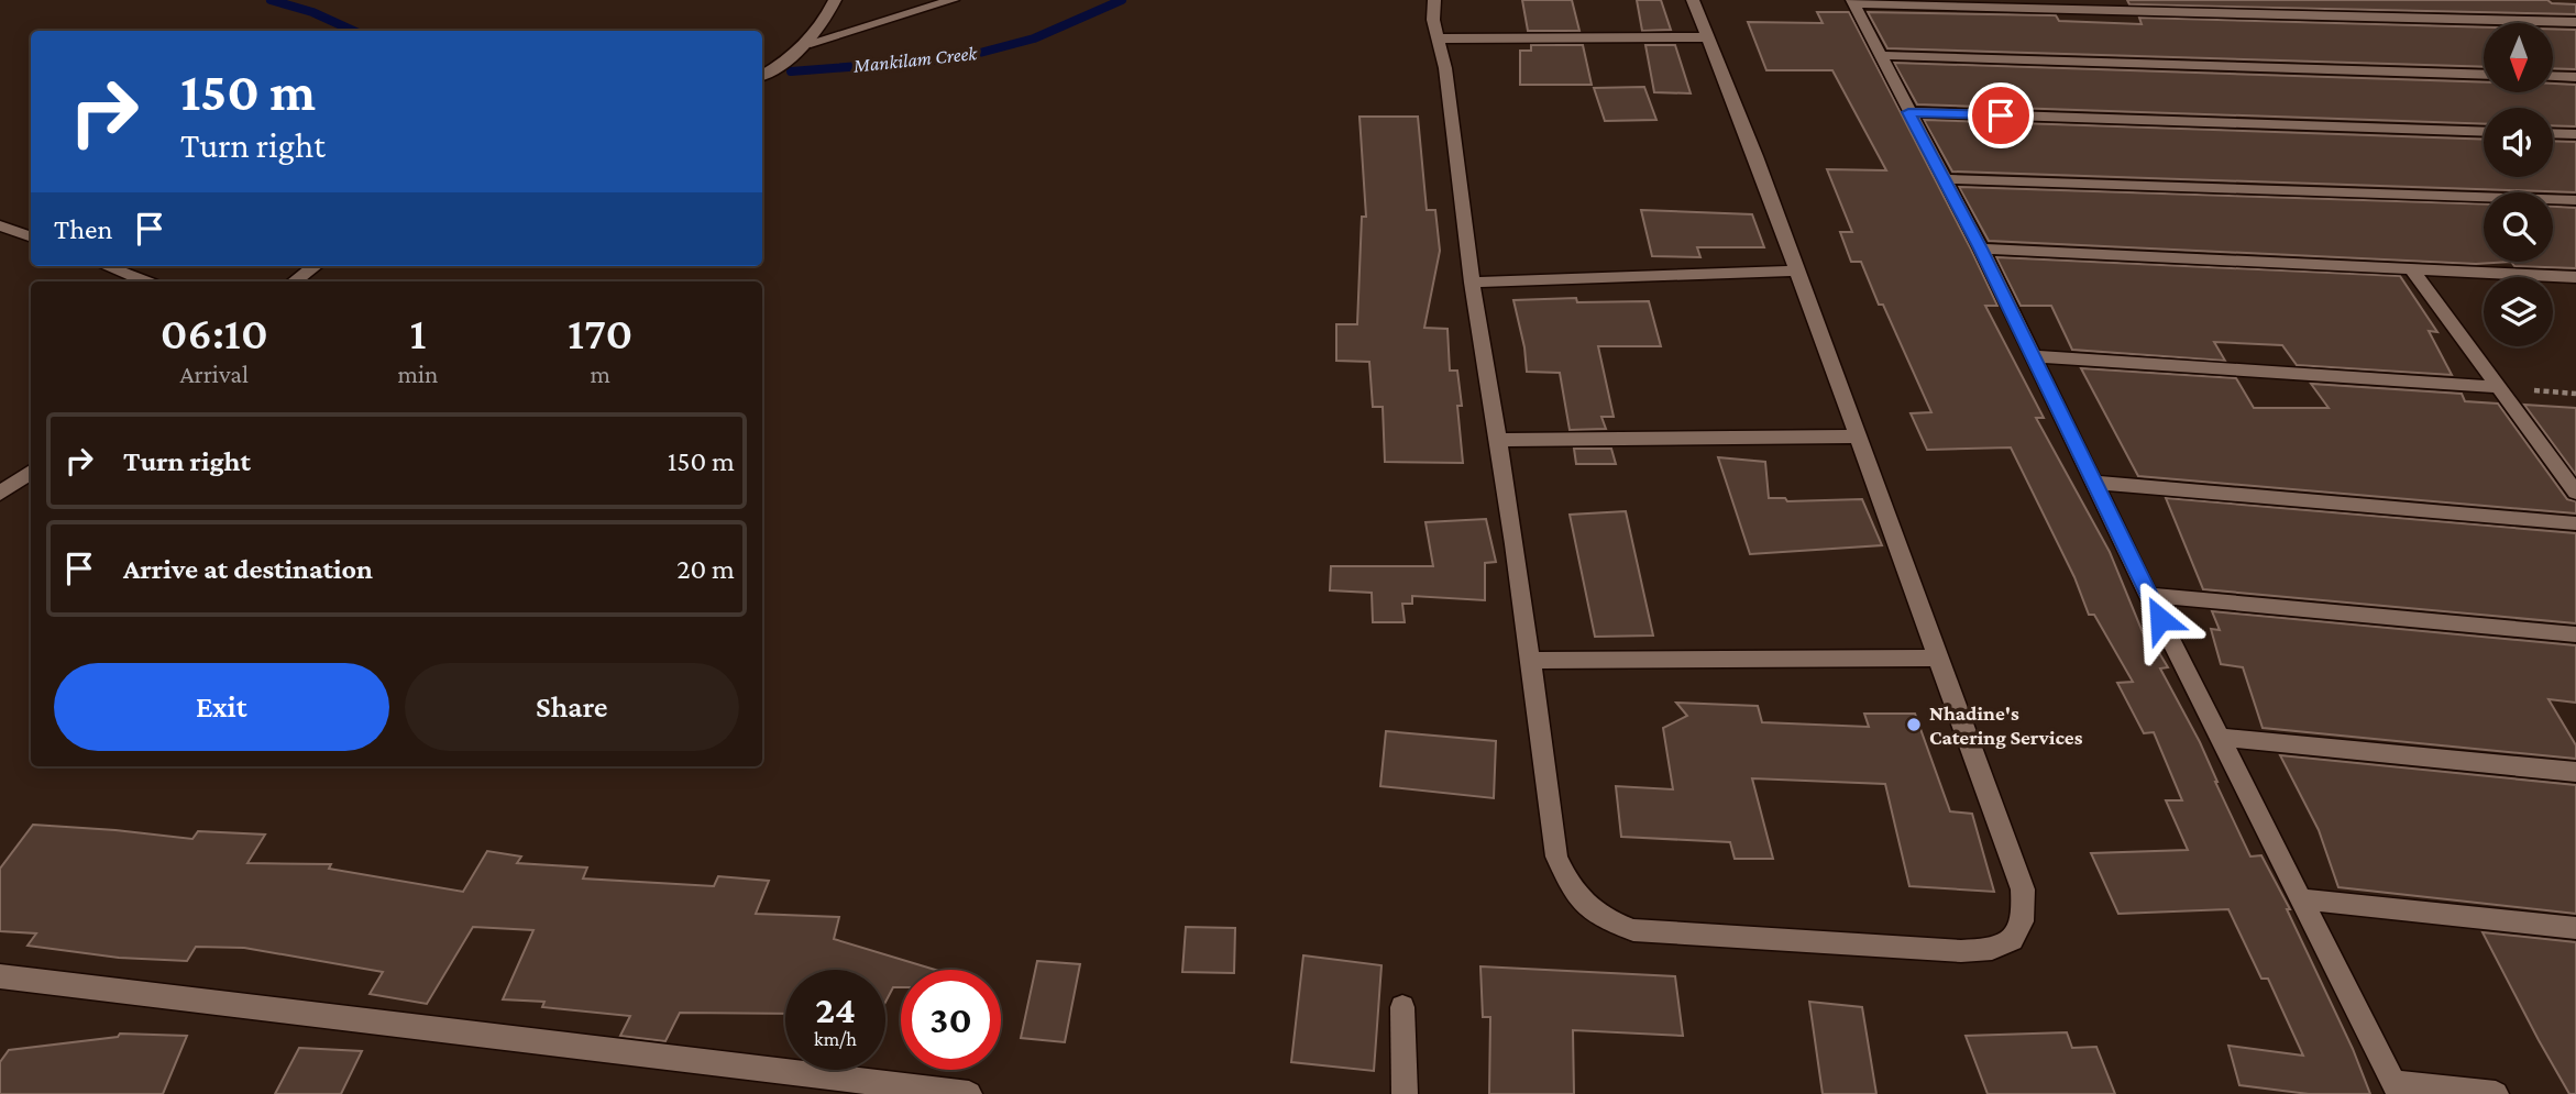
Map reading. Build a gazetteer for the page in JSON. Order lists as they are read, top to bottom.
{
  "water": ["Mankilam Creek"],
  "places": ["Nhadine's Catering Services"],
  "north": "bottom",
  "page": {
    "turn": ["150 m", "Turn right"],
    "then": "Then",
    "eta": [
      "06:10",
      "Arrival",
      "1",
      "min",
      "170",
      "m"
    ],
    "list": [
      {
        "name": "Turn right",
        "value": "150 m"
      },
      {
        "name": "Arrive at destination",
        "value": "20 m"
      }
    ],
    "buttons": ["Exit", "Share"],
    "speed": "24 km/h",
    "limit": "30"
  }
}
